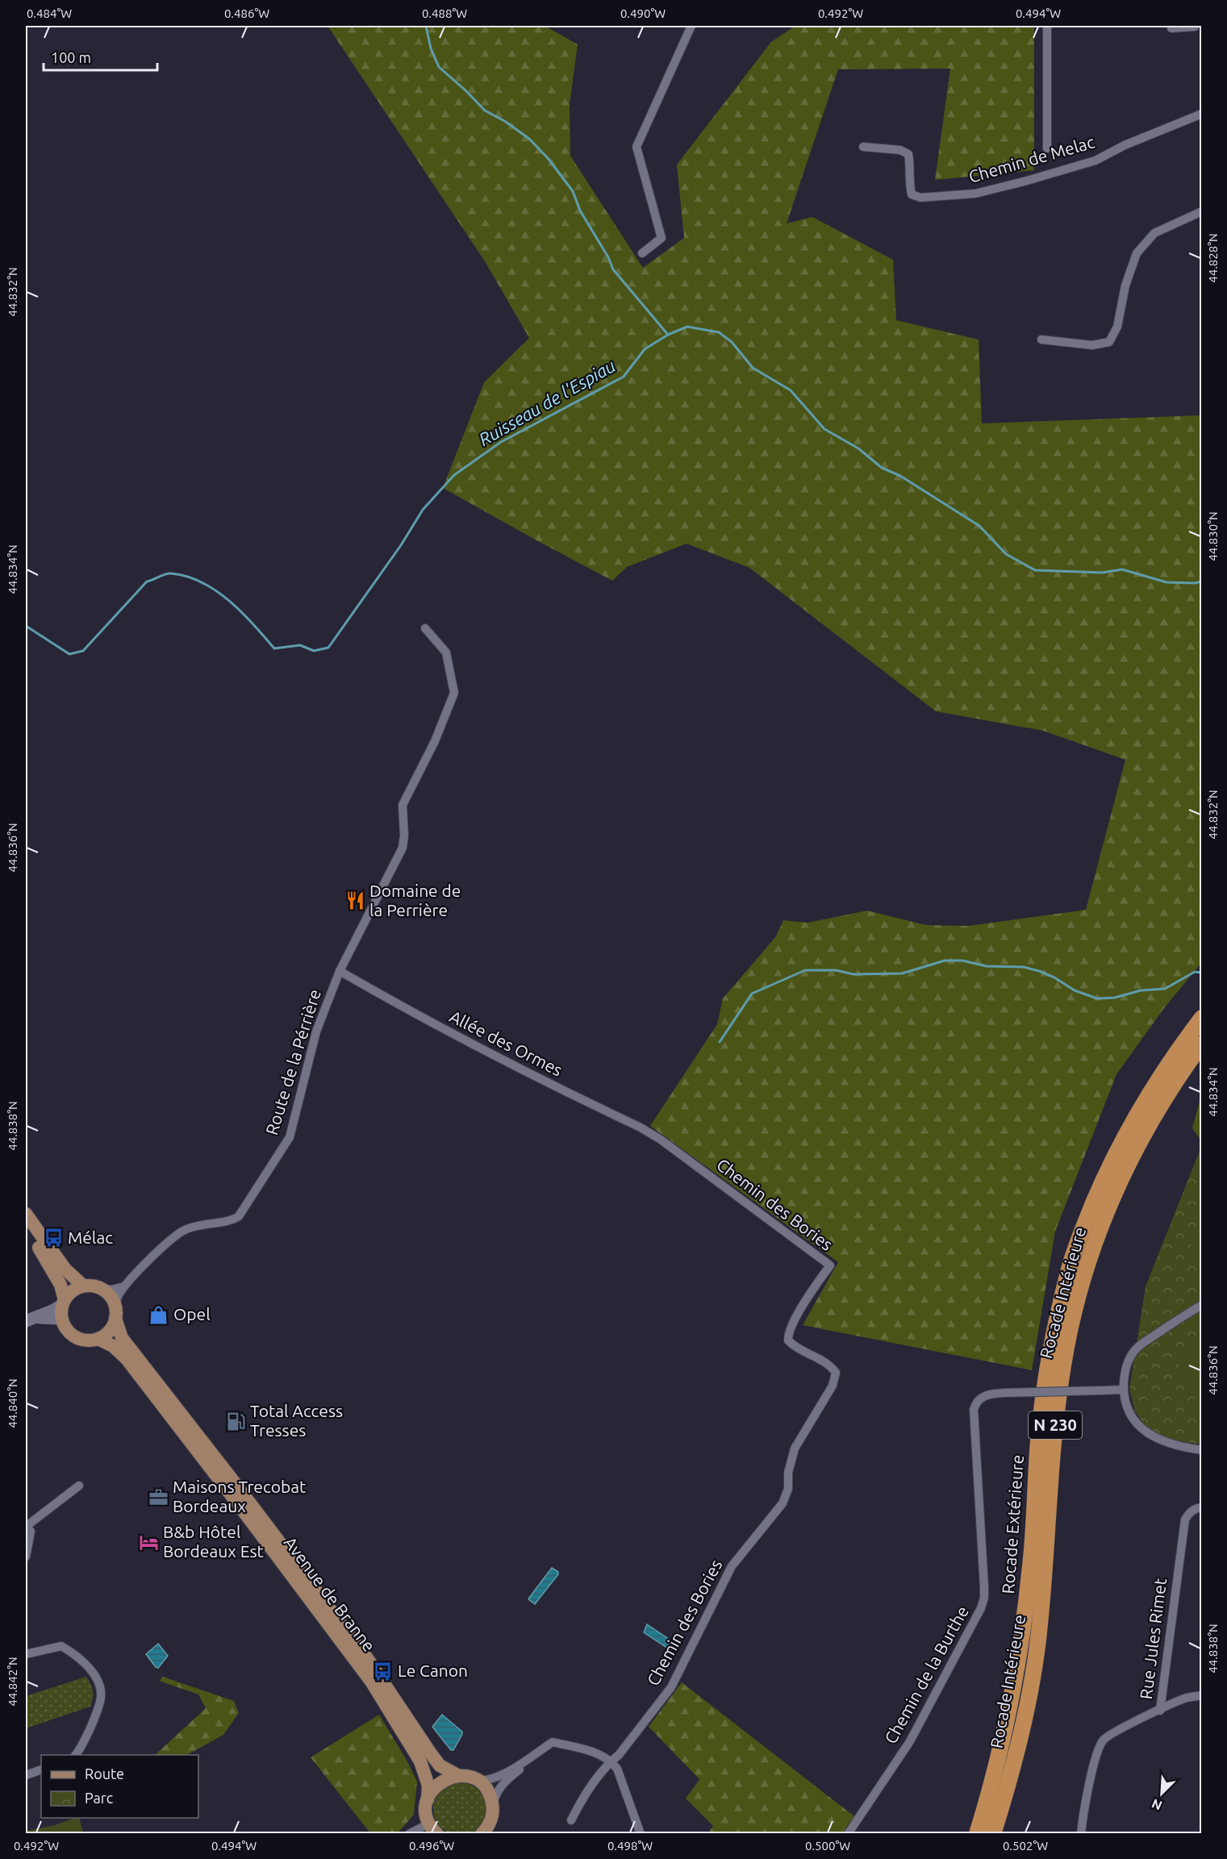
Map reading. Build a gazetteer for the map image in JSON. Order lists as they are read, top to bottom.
{
  "streets": {
    "highway": ["Rocade Intérieure", "N 230", "Rocade Extérieure"],
    "main road": ["Avenue de Branne"],
    "street": [
      "Chemin de Melac",
      "Allée des Ormes",
      "Route de la Pérrière",
      "Chemin des Bories",
      "Rue Jules Rimet",
      "Chemin de la Burthe"
    ]
  },
  "crossings": [
    ["Allée des Ormes", "Route de la Pérrière"],
    ["Allée des Ormes", "Chemin des Bories"]
  ],
  "water": ["Ruisseau de l'Espiau"],
  "places": {
    "restaurant": ["Domaine de la Perrière"],
    "bus stop": ["Mélac", "Le Canon"],
    "shop": ["Opel"],
    "fuel station": ["Total Access Tresses"],
    "office": ["Maisons Trecobat Bordeaux"],
    "hotel": ["B&b Hôtel Bordeaux Est"]
  },
  "legend": ["Route", "Parc"],
  "scale_bar": "100 m",
  "north": "bottom left",
  "coordinates": [
    "0.484°W",
    "0.486°W",
    "0.488°W",
    "0.490°W",
    "0.492°W",
    "0.494°W",
    "44.828°N",
    "44.832°N",
    "44.830°N",
    "44.834°N",
    "44.836°N",
    "44.838°N",
    "44.840°N",
    "44.842°N",
    "0.496°W",
    "0.498°W",
    "0.500°W",
    "0.502°W"
  ]
}
